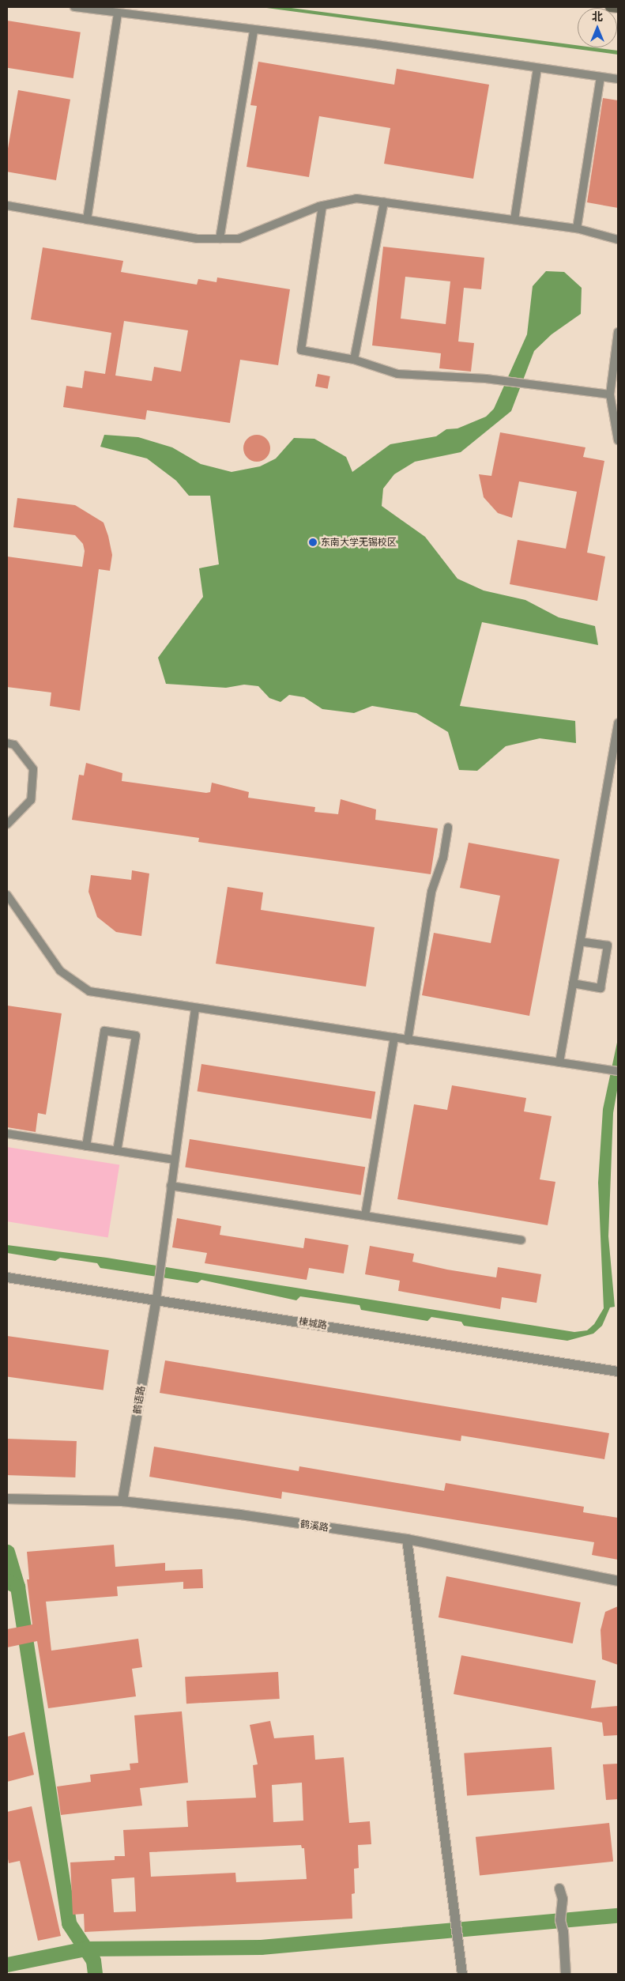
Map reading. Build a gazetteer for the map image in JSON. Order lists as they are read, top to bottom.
{
  "streets": {
    "street": ["楝城路", "鹤语路", "鹤溪路"]
  },
  "crossings": [
    ["楝城路", "鹤语路"],
    ["鹤语路", "鹤溪路"]
  ],
  "places": ["东南大学无锡校区"],
  "north": "top"
}
